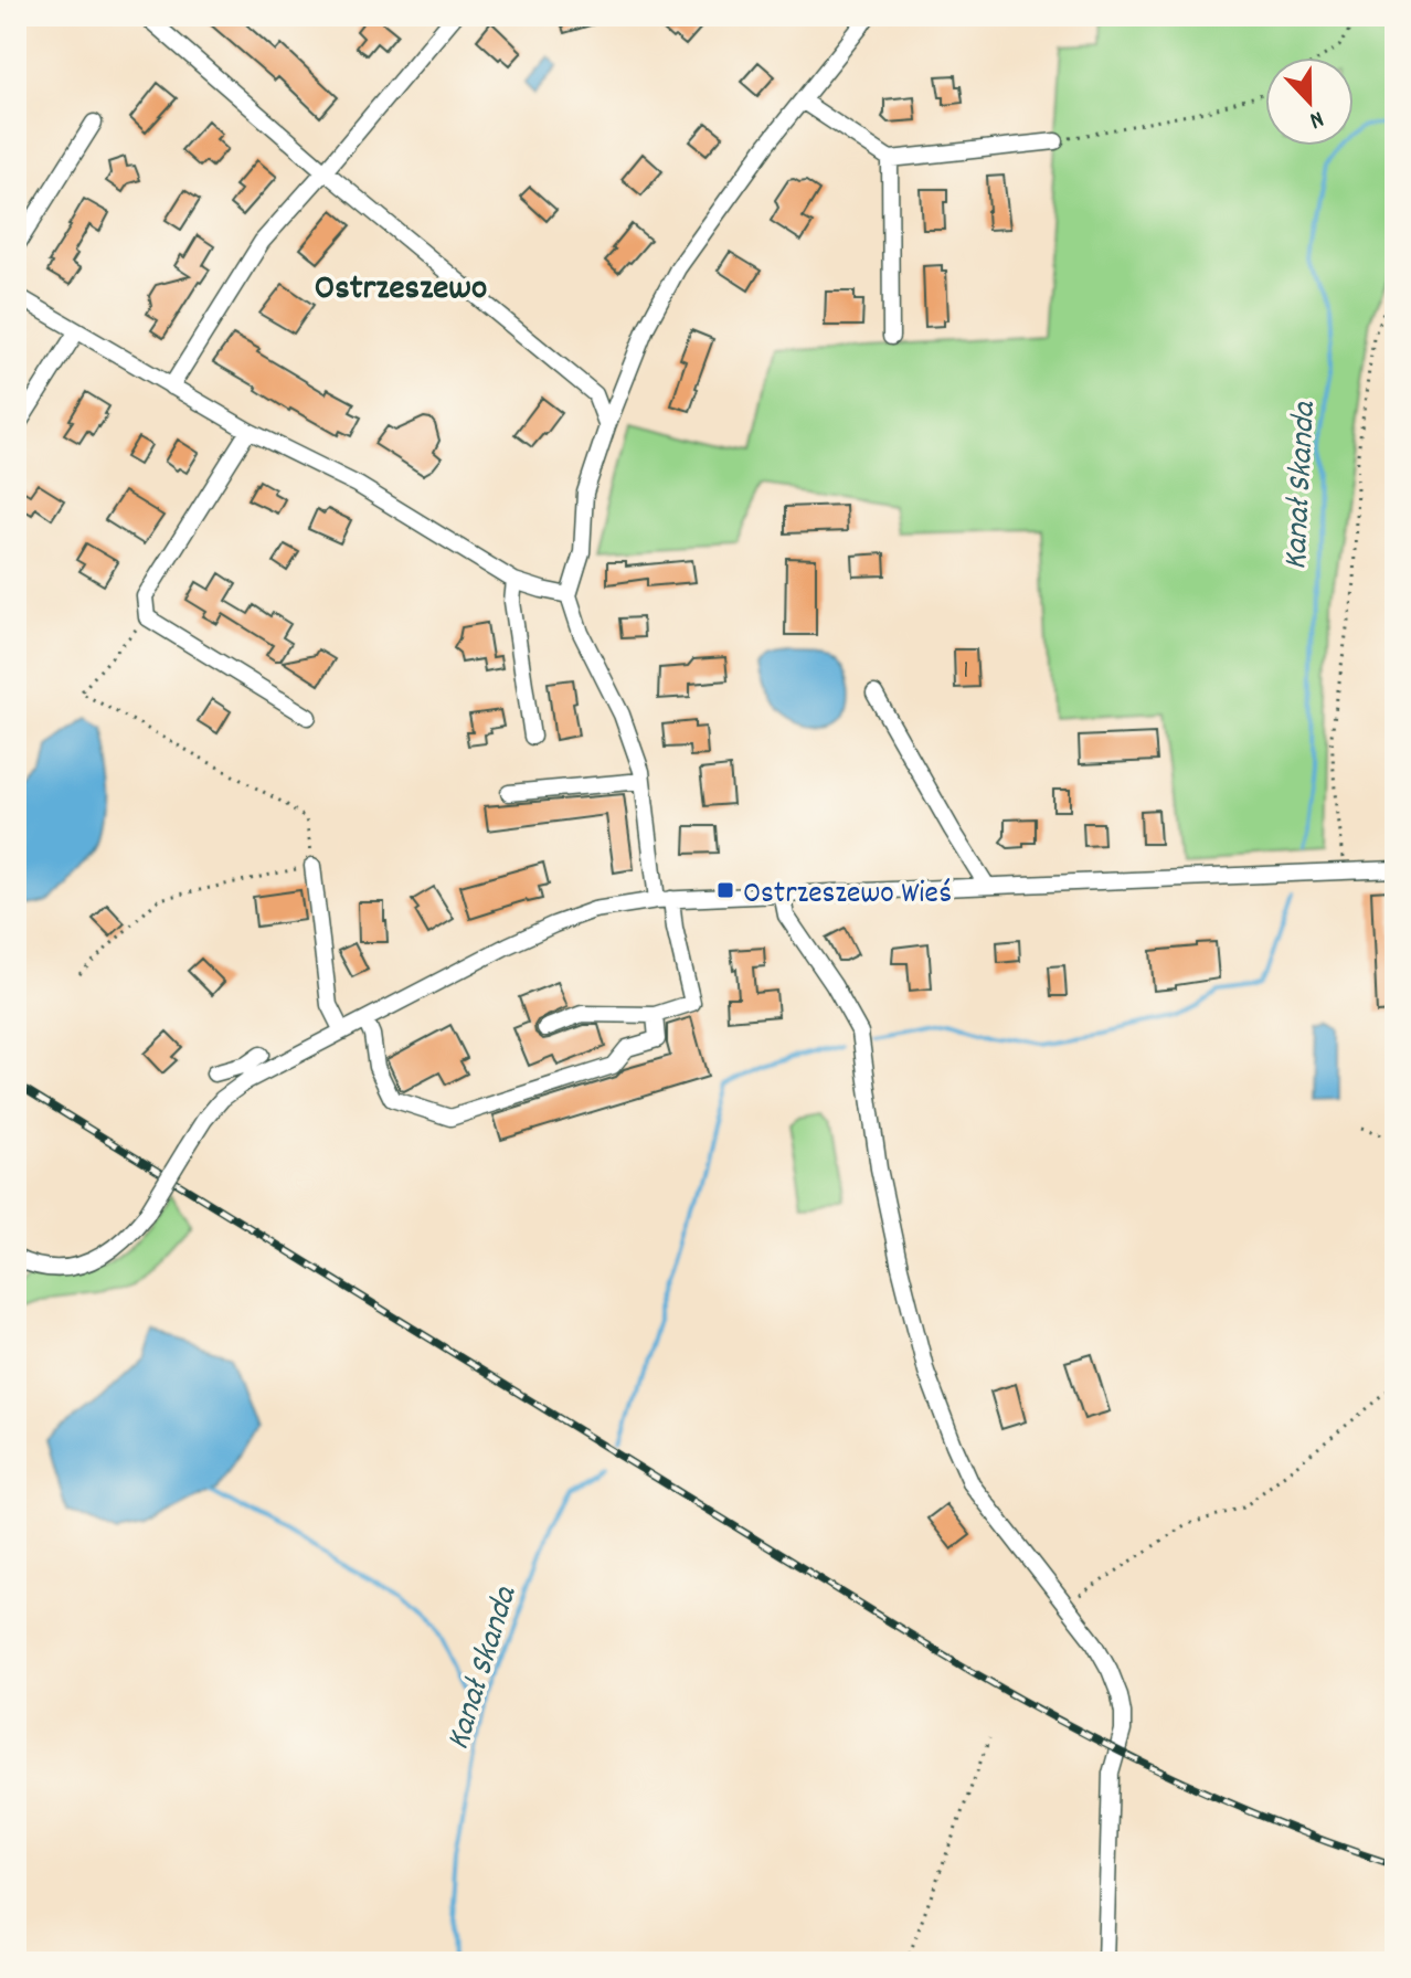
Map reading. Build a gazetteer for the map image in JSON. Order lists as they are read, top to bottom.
{
  "districts": ["Ostrzeszewo"],
  "water": ["Kanał Skanda"],
  "places": {
    "transit": ["Ostrzeszewo Wieś"]
  },
  "house_numbers": ["1"],
  "north": "bottom"
}
